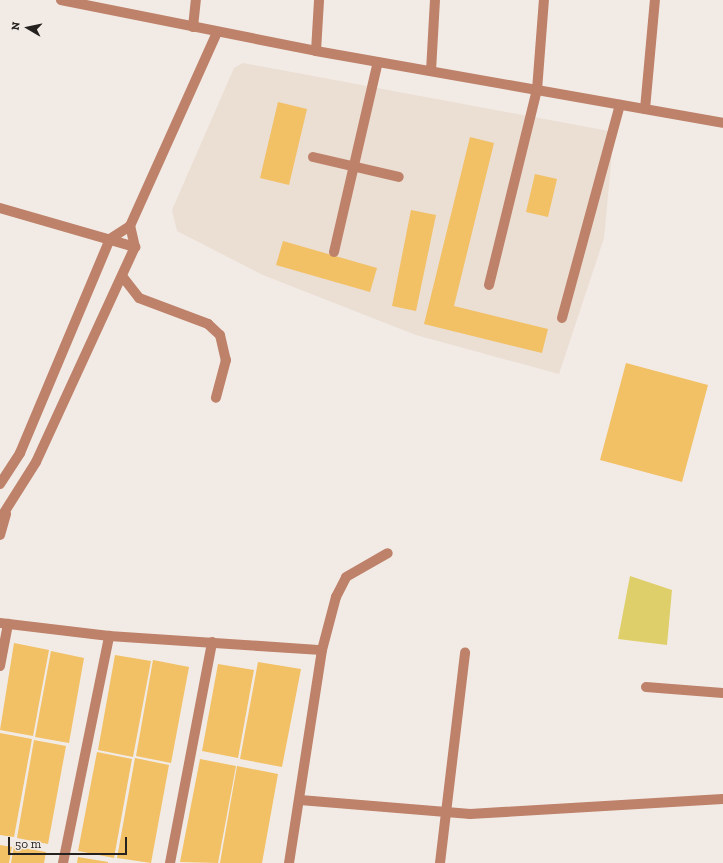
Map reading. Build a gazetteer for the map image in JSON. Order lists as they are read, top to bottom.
{
  "scale_bar": "50 m",
  "north": "left"
}
